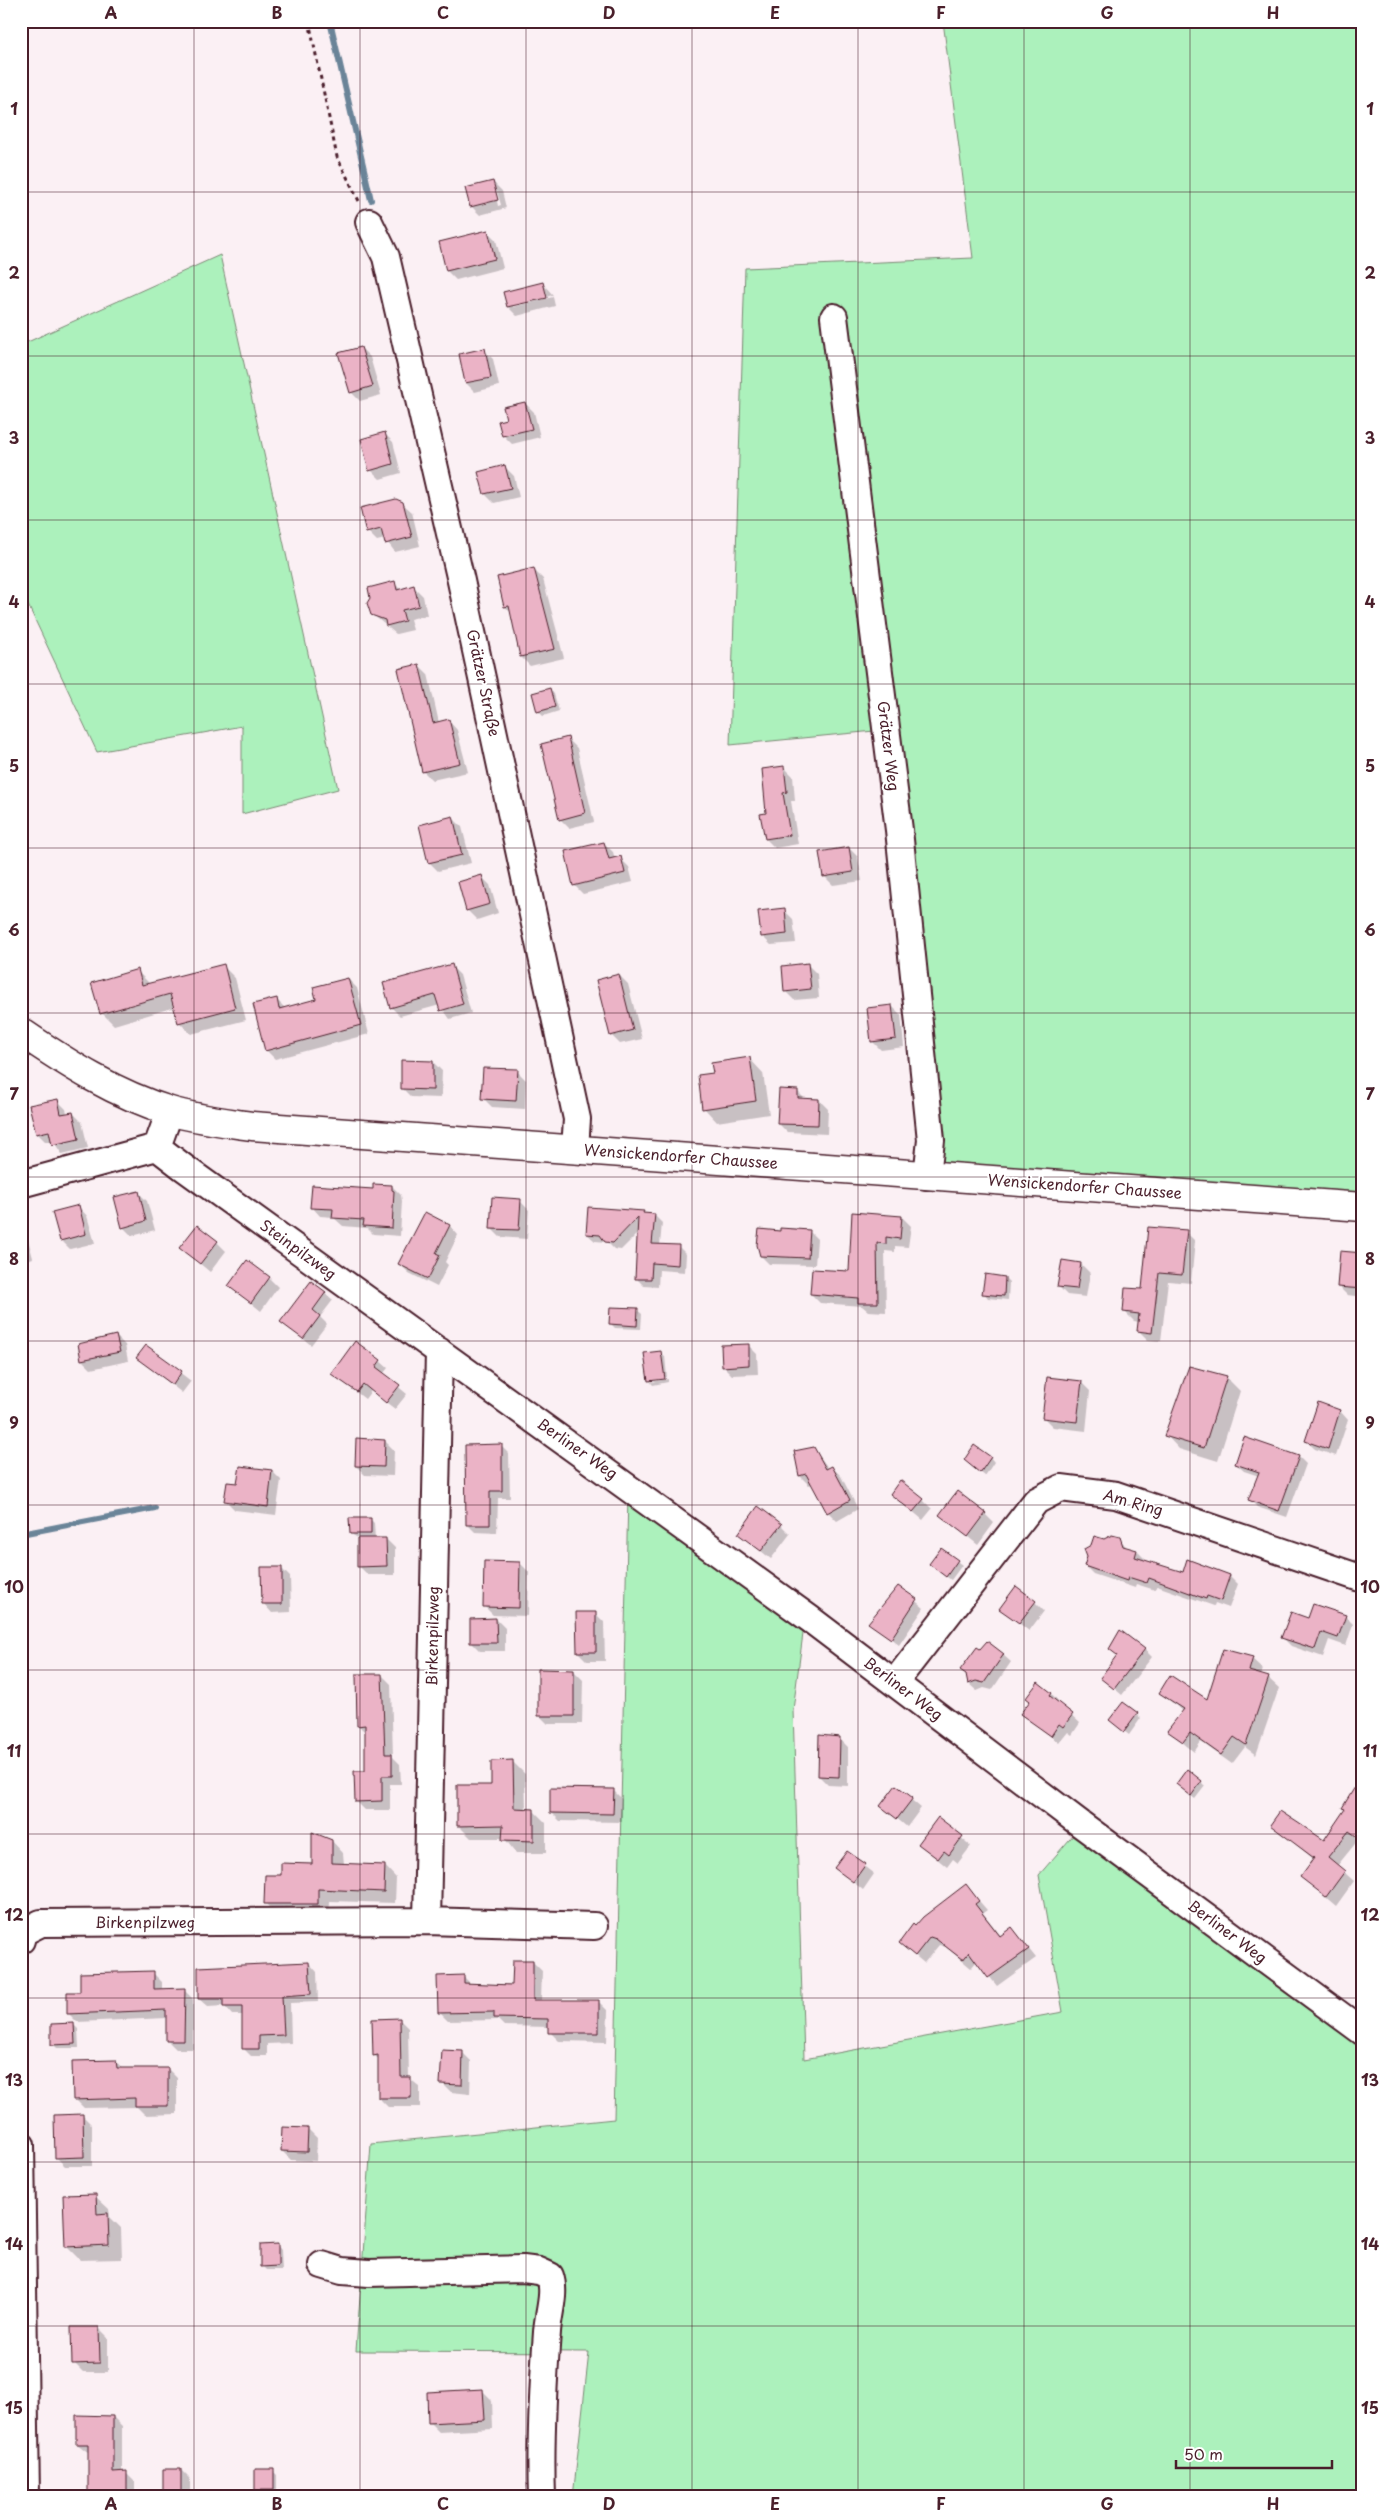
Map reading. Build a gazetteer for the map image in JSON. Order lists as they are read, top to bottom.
{
  "streets": {
    "main road": ["Wensickendorfer Chaussee"],
    "street": [
      "Grätzer Straße",
      "Grätzer Weg",
      "Steinpilzweg",
      "Berliner Weg",
      "Am Ring",
      "Birkenpilzweg"
    ]
  },
  "crossings": [
    ["Grätzer Straße", "Wensickendorfer Chaussee"],
    ["Grätzer Weg", "Wensickendorfer Chaussee"],
    ["Steinpilzweg", "Berliner Weg"],
    ["Steinpilzweg", "Birkenpilzweg"],
    ["Berliner Weg", "Am Ring"],
    ["Berliner Weg", "Birkenpilzweg"]
  ],
  "scale_bar": "50 m",
  "grid": {
    "columns": [
      "A",
      "B",
      "C",
      "D",
      "E",
      "F",
      "G",
      "H"
    ],
    "rows": [
      "1",
      "2",
      "3",
      "4",
      "5",
      "6",
      "7",
      "8",
      "9",
      "10",
      "11",
      "12",
      "13",
      "14",
      "15"
    ]
  }
}
